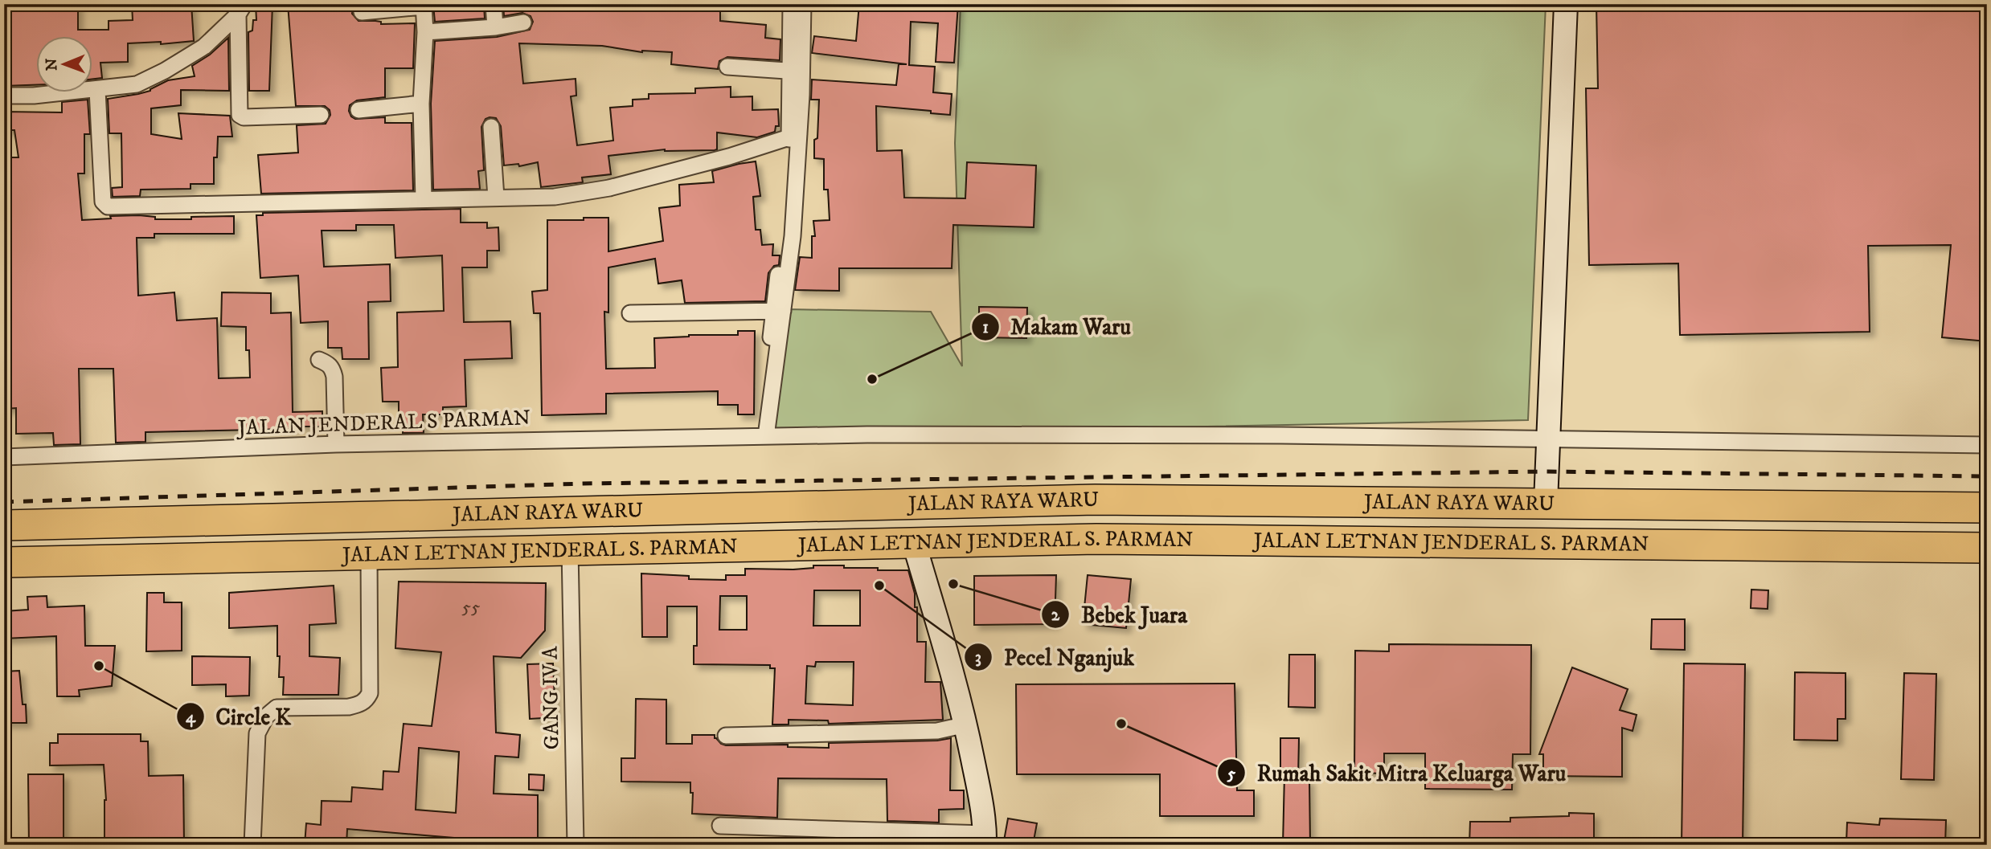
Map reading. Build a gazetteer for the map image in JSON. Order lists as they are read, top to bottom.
{
  "streets": {
    "highway": ["JALAN RAYA WARU", "JALAN LETNAN JENDERAL S. PARMAN"],
    "street": ["JALAN JENDERAL S PARMAN", "GANG IV A"]
  },
  "crossings": [
    ["JALAN LETNAN JENDERAL S. PARMAN", "GANG IV A"]
  ],
  "places": [
    "Makam Waru",
    "Bebek Juara",
    "Pecel Nganjuk",
    "Circle K",
    "Rumah Sakit Mitra Keluarga Waru"
  ],
  "house_numbers": ["55"],
  "north": "left"
}
